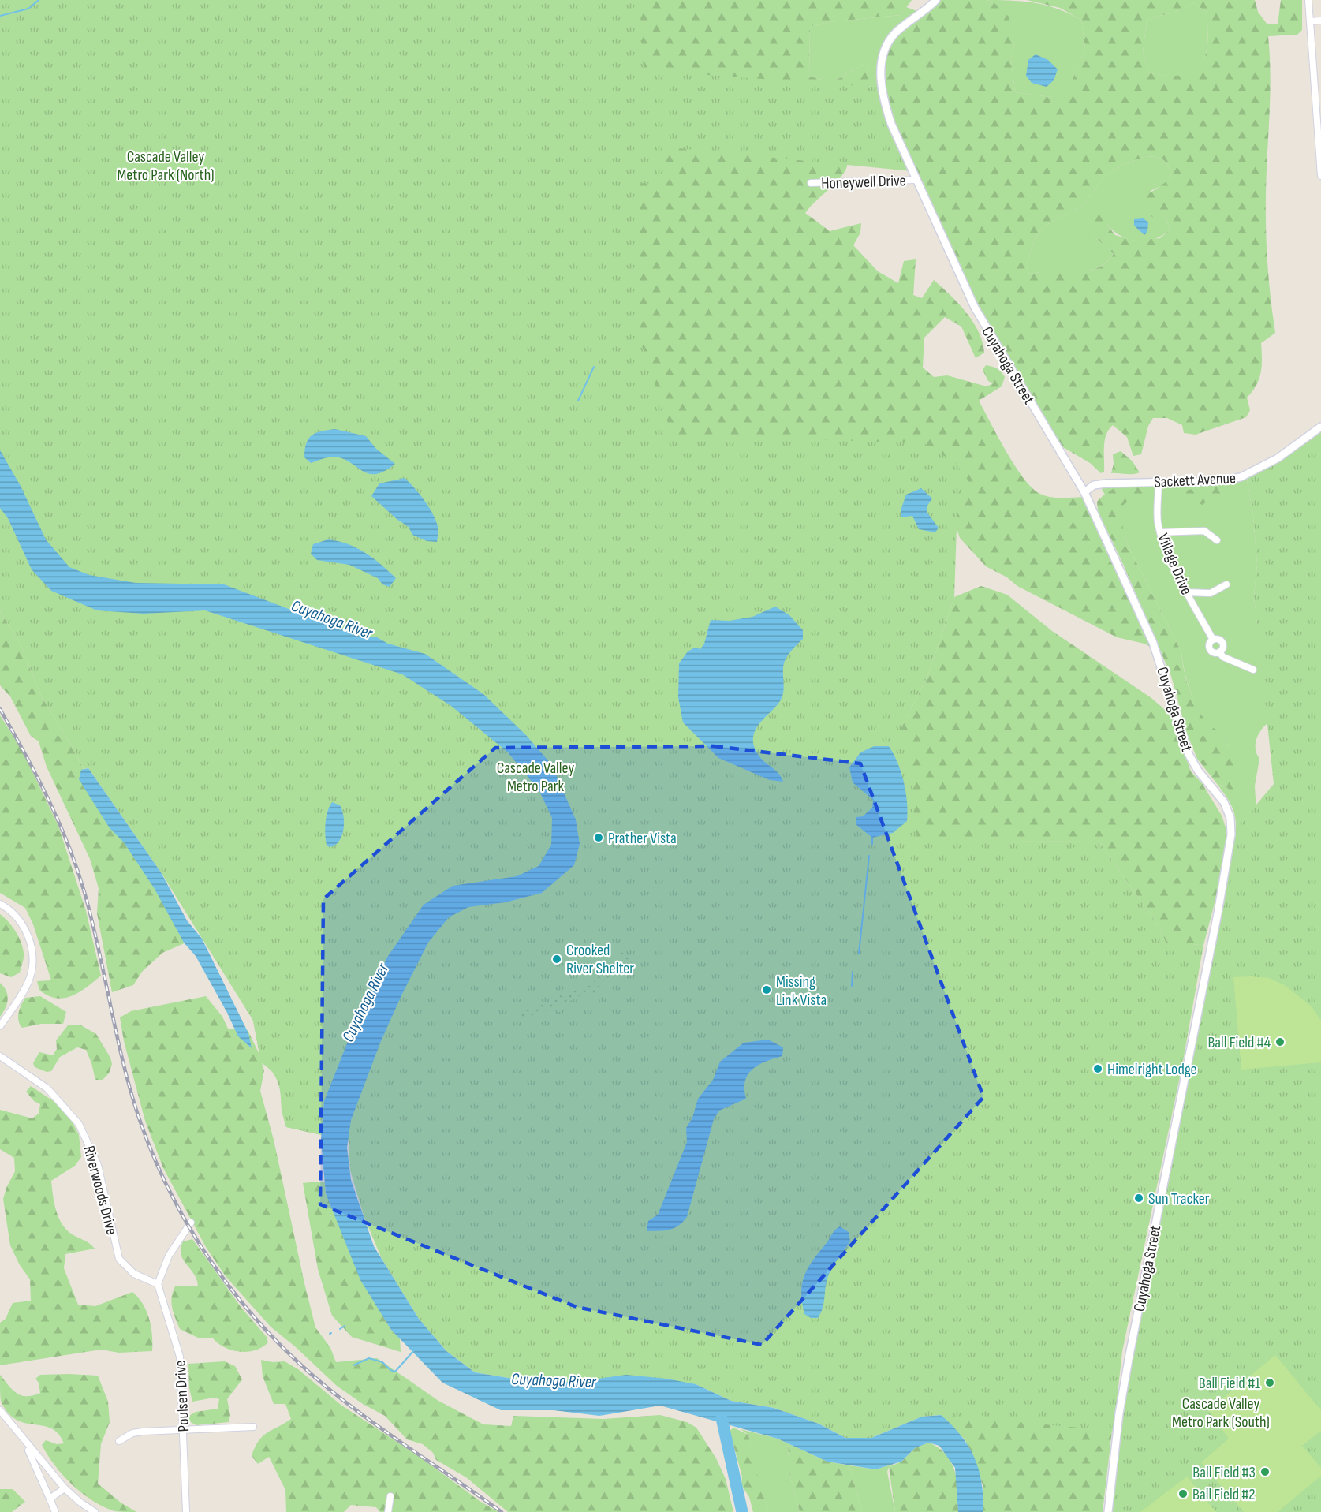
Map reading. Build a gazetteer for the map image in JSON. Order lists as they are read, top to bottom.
{
  "streets": {
    "street": [
      "Honeywell Drive",
      "Cuyahoga Street",
      "Sackett Avenue",
      "Village Drive",
      "Riverwoods Drive",
      "Poulsen Drive"
    ]
  },
  "crossings": [
    ["Honeywell Drive", "Cuyahoga Street"],
    ["Cuyahoga Street", "Sackett Avenue"],
    ["Sackett Avenue", "Village Drive"],
    ["Riverwoods Drive", "Poulsen Drive"]
  ],
  "water": ["Cuyahoga River"],
  "parks": ["Cascade Valley Metro Park (North)", "Cascade Valley Metro Park", "Cascade Valley Metro Park (South)"],
  "places": [
    "Prather Vista",
    "Crooked River Shelter",
    "Missing Link Vista",
    "Ball Field #4",
    "Himelright Lodge",
    "Sun Tracker",
    "Ball Field #1",
    "Ball Field #3",
    "Ball Field #2"
  ]
}
